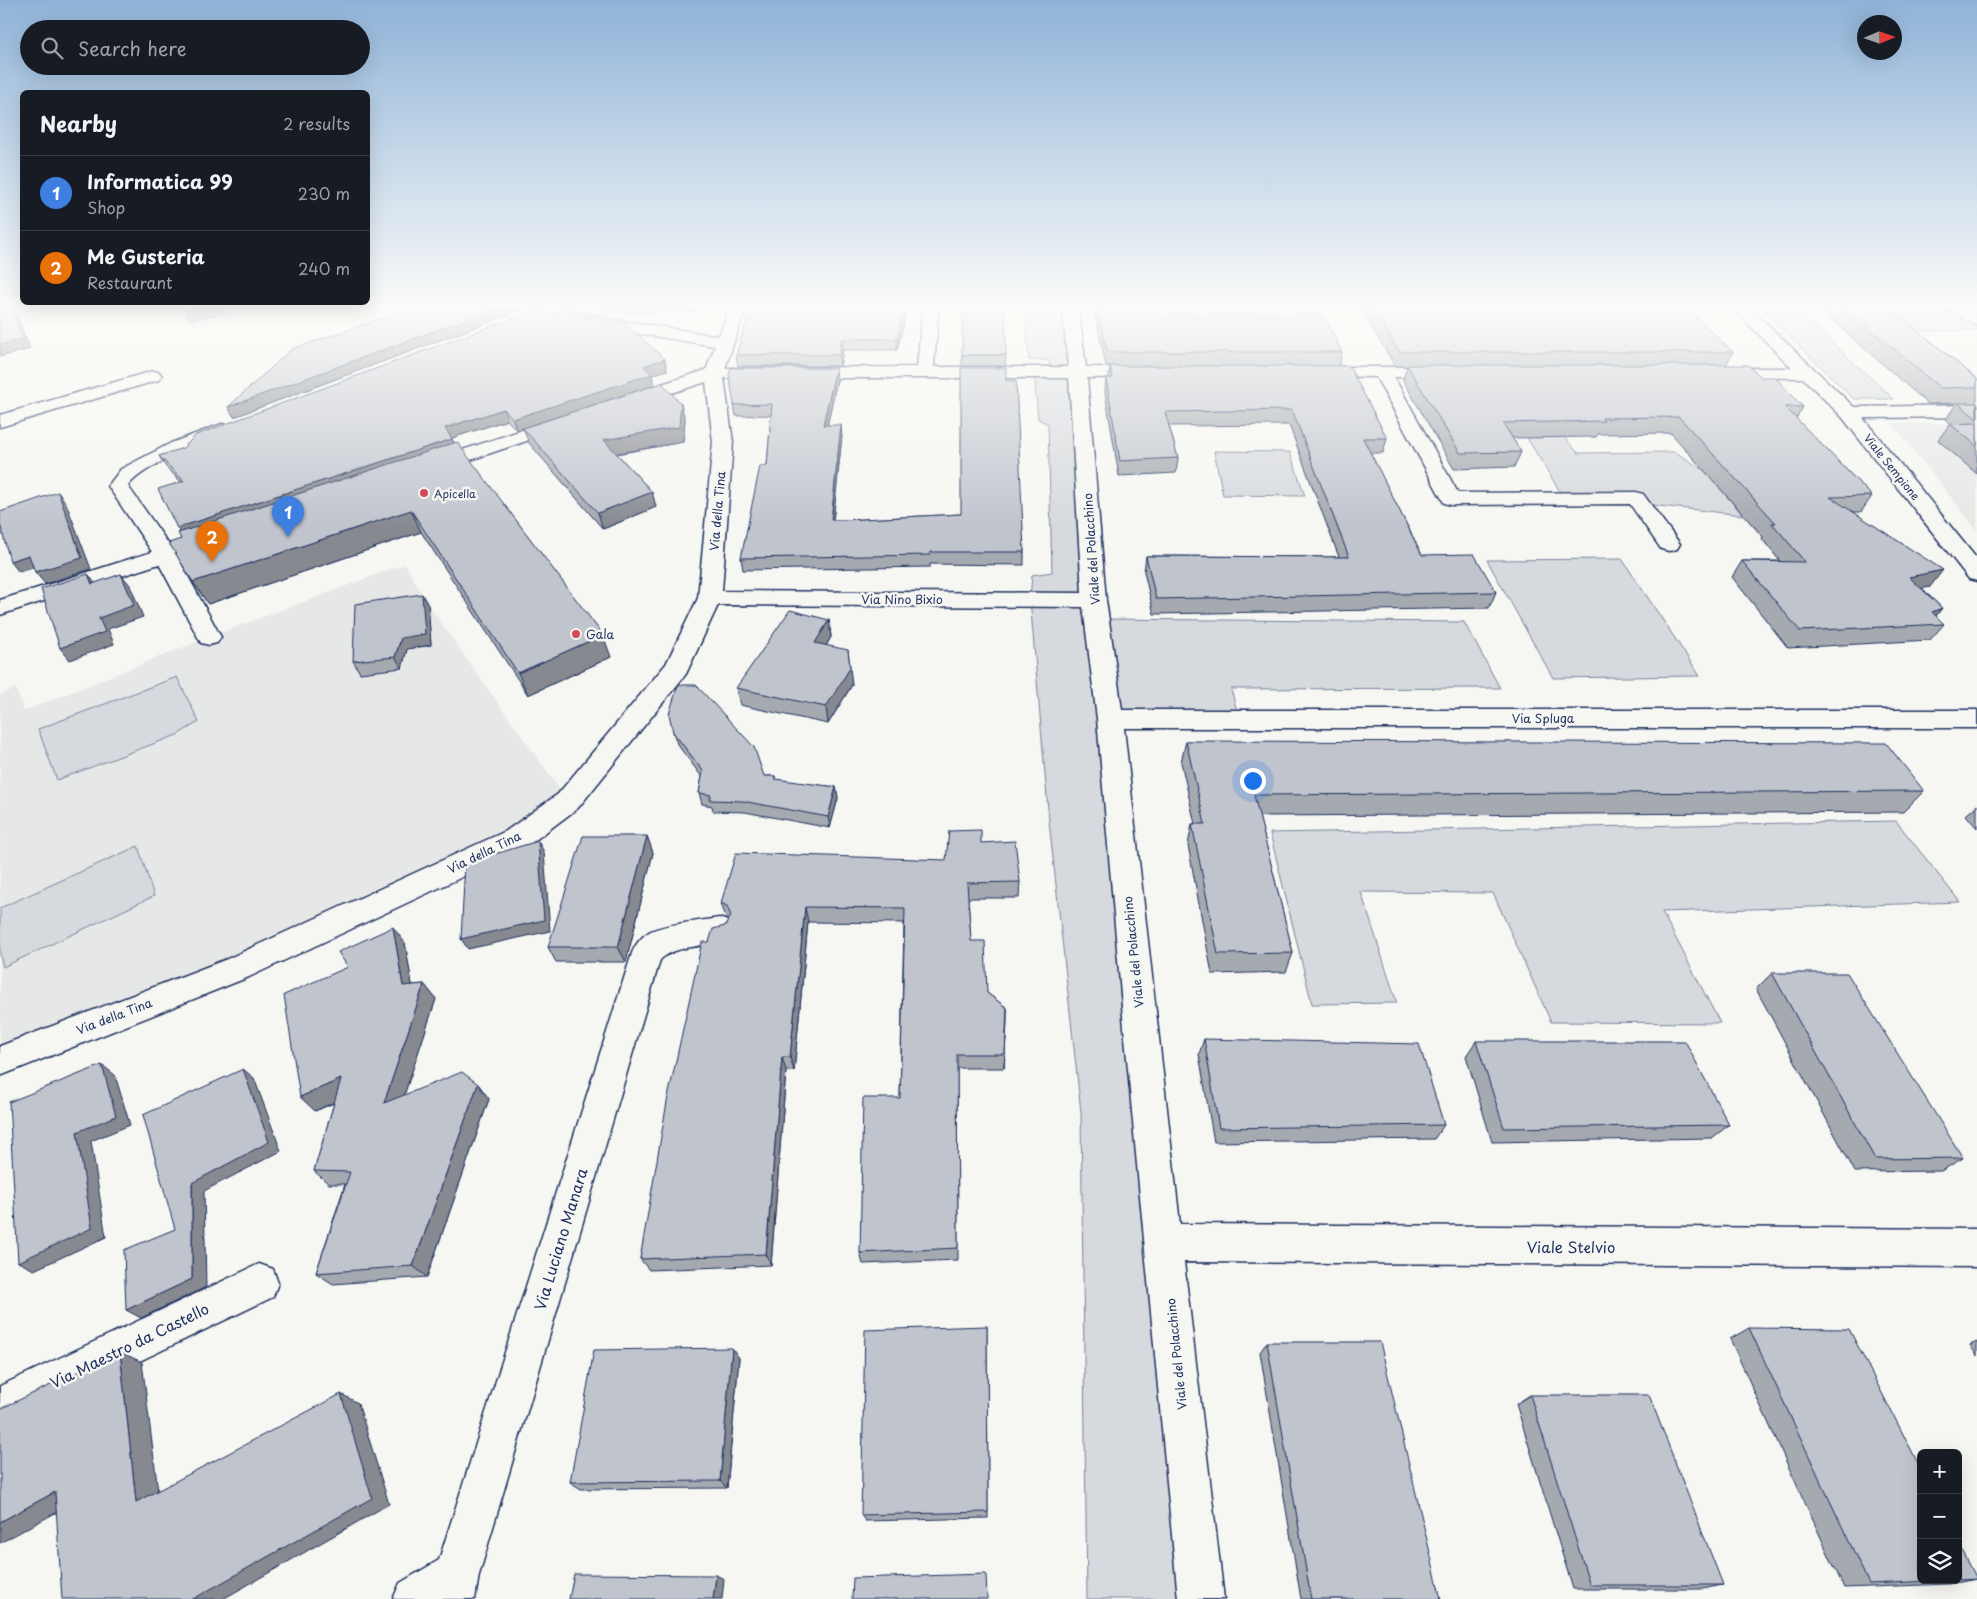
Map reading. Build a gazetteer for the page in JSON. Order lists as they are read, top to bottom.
{
  "streets": {
    "street": [
      "Viale Sempione",
      "Via della Tina",
      "Viale del Polacchino",
      "Via Nino Bixio",
      "Via Spluga",
      "Via Luciano Manara",
      "Viale Stelvio",
      "Via Maestro da Castello"
    ]
  },
  "crossings": [
    ["Via della Tina", "Via Nino Bixio"],
    ["Viale del Polacchino", "Via Nino Bixio"],
    ["Viale del Polacchino", "Via Spluga"],
    ["Viale del Polacchino", "Viale Stelvio"]
  ],
  "places": ["Apicella", "Gala"],
  "north": "right",
  "page": {
    "search": "Search here",
    "heading": ["Nearby", "2 results"],
    "list": [
      {
        "mark": "1",
        "name": "Informatica 99",
        "note": "Shop",
        "value": "230 m"
      },
      {
        "mark": "2",
        "name": "Me Gusteria",
        "note": "Restaurant",
        "value": "240 m"
      }
    ],
    "pins": ["1", "2"],
    "map_buttons": ["+", "−"]
  }
}
